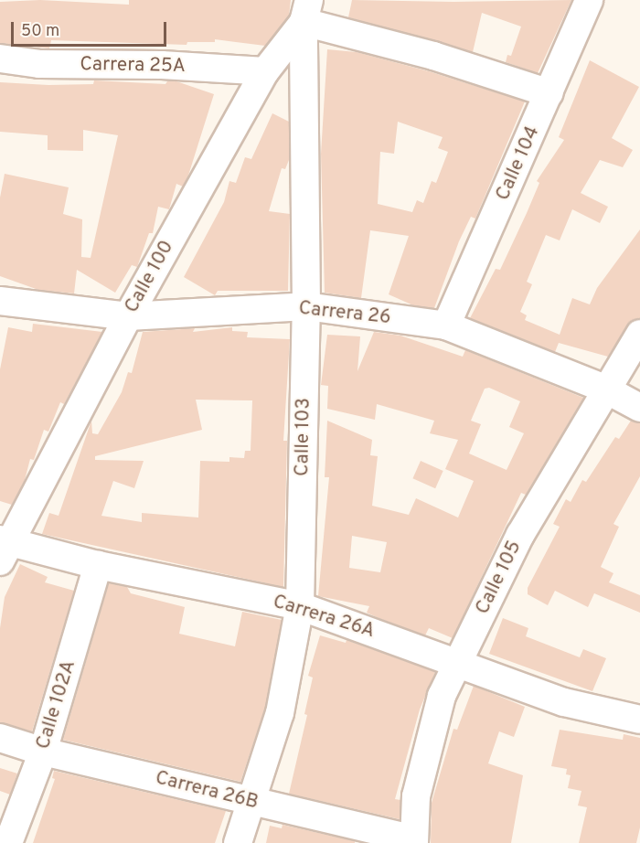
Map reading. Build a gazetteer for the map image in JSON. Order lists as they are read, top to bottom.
{
  "streets": {
    "street": [
      "Carrera 25A",
      "Calle 104",
      "Calle 100",
      "Carrera 26",
      "Calle 103",
      "Calle 105",
      "Carrera 26A",
      "Calle 102A",
      "Carrera 26B"
    ]
  },
  "crossings": [
    ["Carrera 25A", "Calle 100"],
    ["Calle 104", "Carrera 26"],
    ["Calle 100", "Carrera 26"],
    ["Calle 100", "Calle 103"],
    ["Calle 100", "Carrera 26A"],
    ["Carrera 26", "Calle 103"],
    ["Carrera 26", "Calle 105"],
    ["Calle 103", "Carrera 26A"],
    ["Calle 103", "Carrera 26B"],
    ["Calle 105", "Carrera 26A"],
    ["Calle 105", "Carrera 26B"],
    ["Carrera 26A", "Calle 102A"],
    ["Calle 102A", "Carrera 26B"]
  ],
  "scale_bar": "50 m"
}
